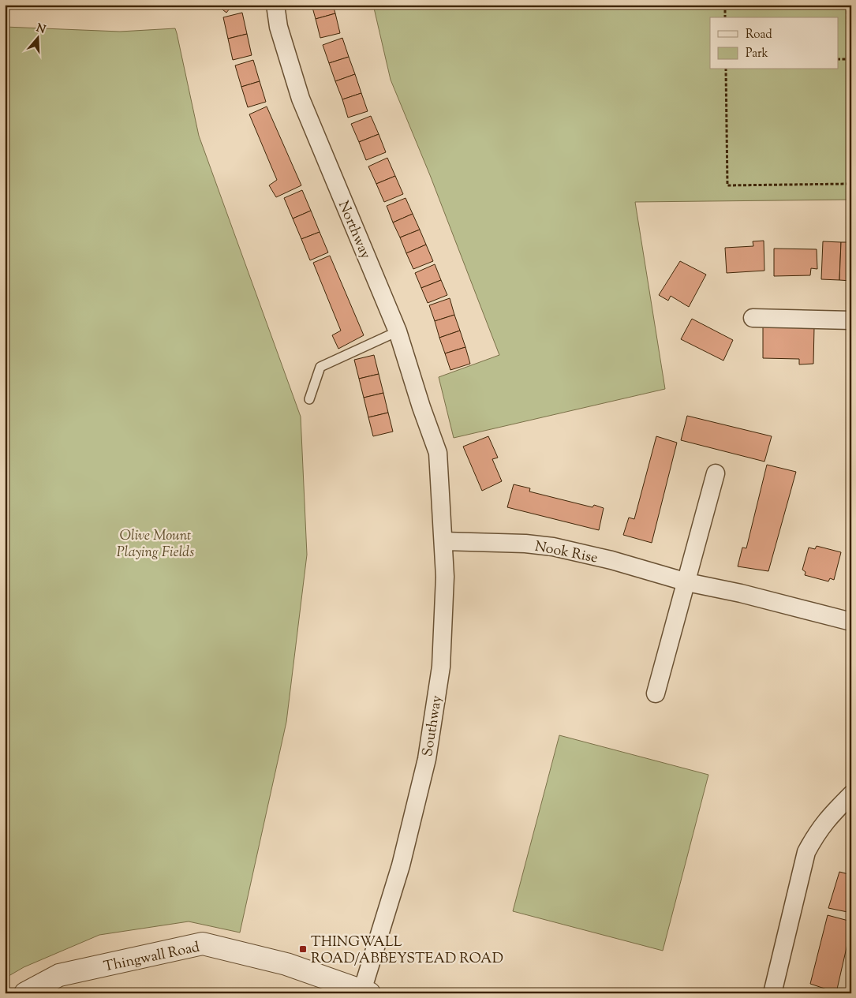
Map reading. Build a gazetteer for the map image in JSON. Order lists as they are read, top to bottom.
{
  "streets": {
    "street": [
      "Northway",
      "Nook Rise",
      "Southway",
      "Thingwall Road"
    ]
  },
  "crossings": [
    ["Northway", "Southway"],
    ["Nook Rise", "Southway"],
    ["Southway", "Thingwall Road"]
  ],
  "parks": ["Olive Mount Playing Fields"],
  "places": {
    "transit": ["THINGWALL ROAD/ABBEYSTEAD ROAD"]
  },
  "legend": ["Road", "Park"],
  "north": "top"
}
